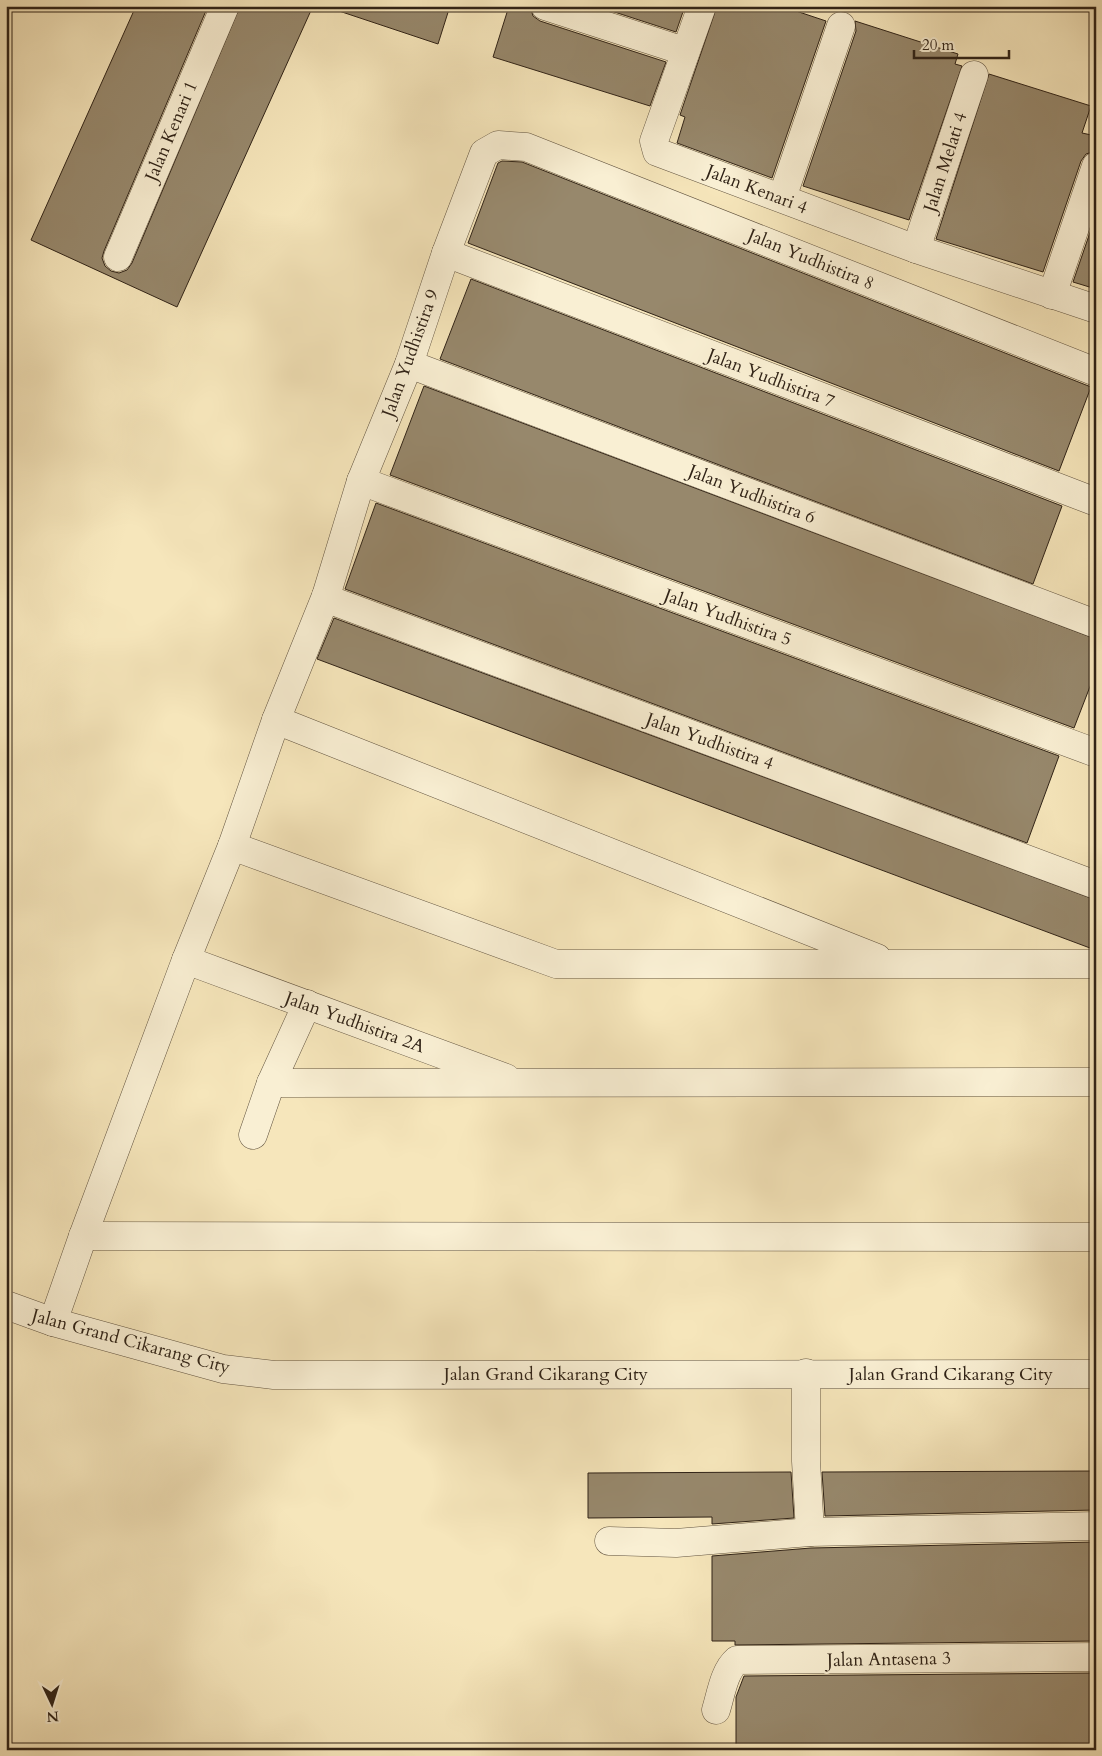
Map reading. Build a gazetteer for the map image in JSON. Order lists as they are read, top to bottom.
{
  "streets": {
    "street": [
      "Jalan Kenari 1",
      "Jalan Melati 4",
      "Jalan Kenari 4",
      "Jalan Yudhistira 8",
      "Jalan Yudhistira 9",
      "Jalan Yudhistira 7",
      "Jalan Yudhistira 6",
      "Jalan Yudhistira 5",
      "Jalan Yudhistira 4",
      "Jalan Yudhistira 2A",
      "Jalan Grand Cikarang City",
      "Jalan Antasena 3"
    ]
  },
  "crossings": [
    ["Jalan Melati 4", "Jalan Kenari 4"],
    ["Jalan Yudhistira 8", "Jalan Yudhistira 9"],
    ["Jalan Yudhistira 9", "Jalan Yudhistira 7"],
    ["Jalan Yudhistira 9", "Jalan Yudhistira 6"],
    ["Jalan Yudhistira 9", "Jalan Yudhistira 5"],
    ["Jalan Yudhistira 9", "Jalan Yudhistira 4"],
    ["Jalan Yudhistira 9", "Jalan Yudhistira 2A"],
    ["Jalan Yudhistira 9", "Jalan Grand Cikarang City"]
  ],
  "scale_bar": "20 m",
  "north": "bottom"
}
